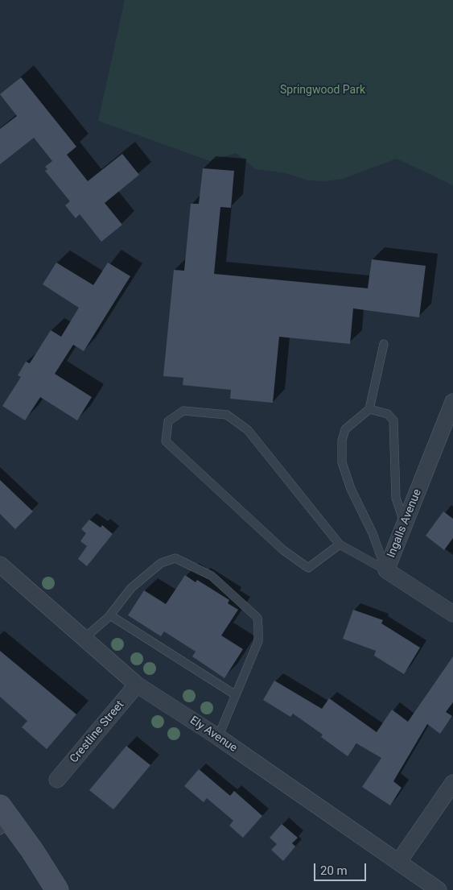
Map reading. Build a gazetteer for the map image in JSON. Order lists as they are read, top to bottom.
{
  "streets": {
    "street": ["Ingalls Avenue", "Crestline Street", "Ely Avenue"]
  },
  "crossings": [
    ["Crestline Street", "Ely Avenue"]
  ],
  "parks": ["Springwood Park"],
  "scale_bar": "20 m"
}
